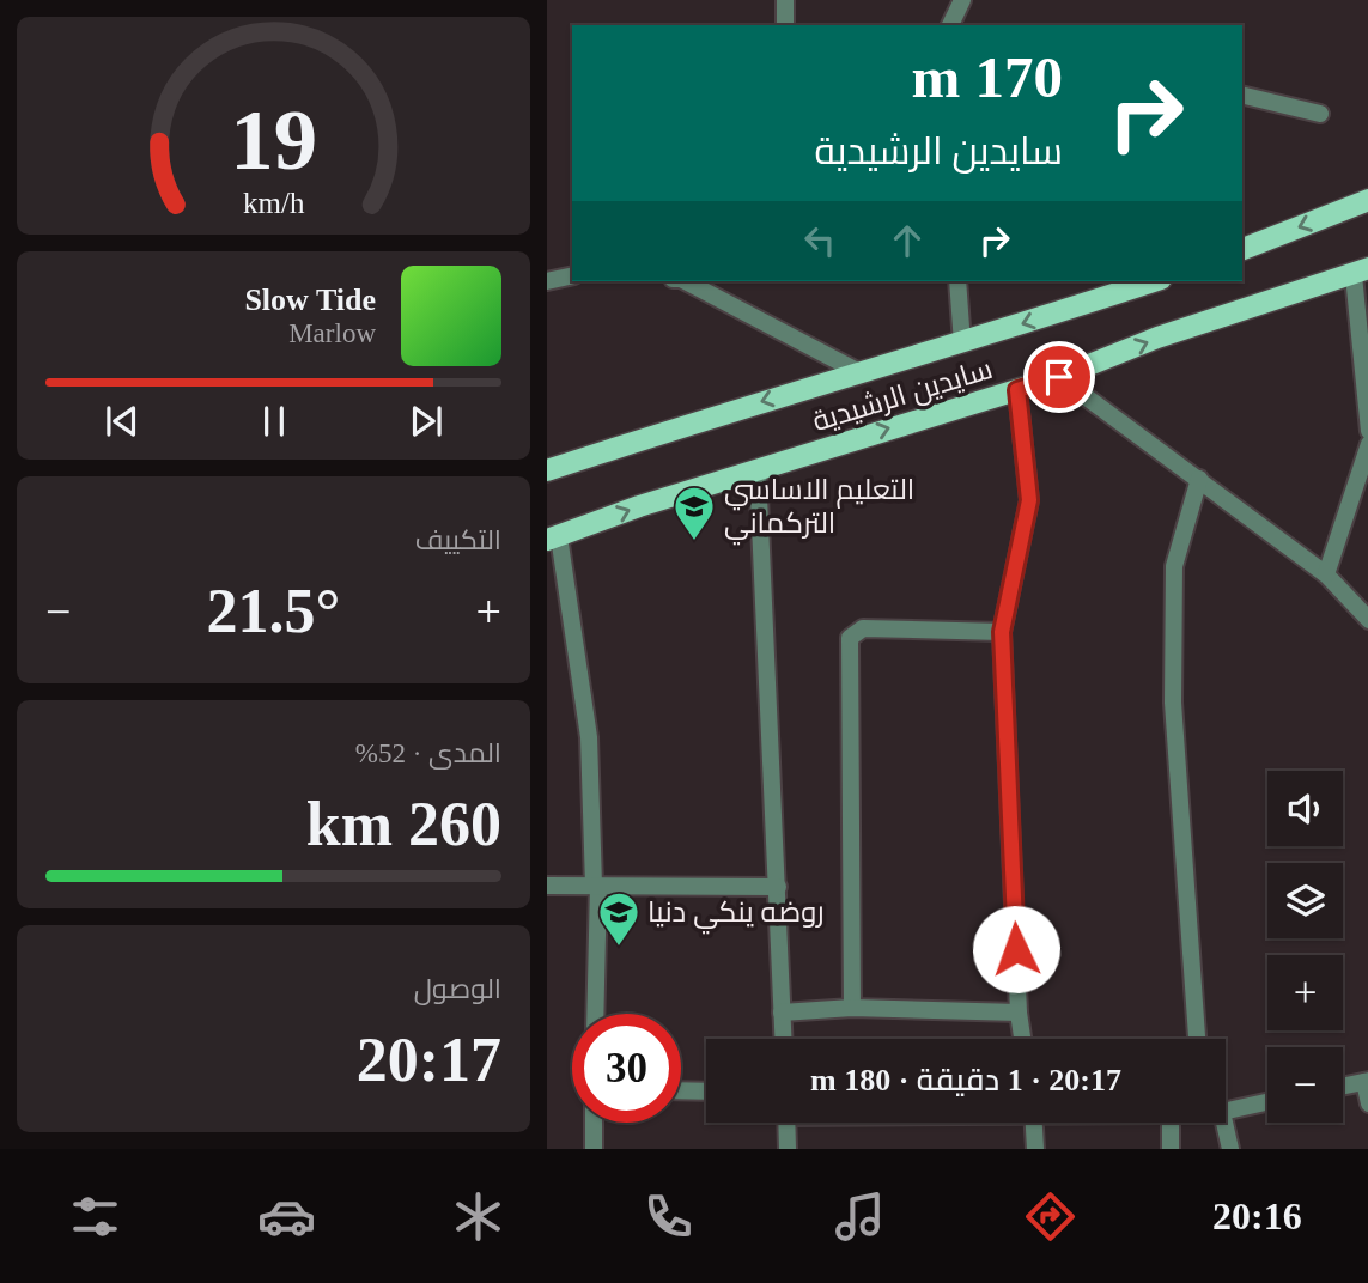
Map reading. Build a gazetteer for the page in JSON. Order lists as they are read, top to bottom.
{
  "streets": {
    "main road": ["سايدين الرشيدية"]
  },
  "places": {
    "school or university": ["التعليم الاساسي التركماني", "روضه ينكي دنيا"]
  },
  "page": {
    "turn": ["170 m", "سايدين الرشيدية"],
    "song": ["Slow Tide", "Marlow"],
    "tile": [
      "التكييف",
      ["المدى · 52%", "260 km"],
      ["الوصول", "20:17"]
    ],
    "heat": ["−", "21.5°", "+"],
    "map_buttons": ["+", "−"],
    "limit": "30",
    "trip": "20:17 · 1 دقيقة · 180 m",
    "tabs": "20:16",
    "gauge": ["19", "km/h"]
  }
}
